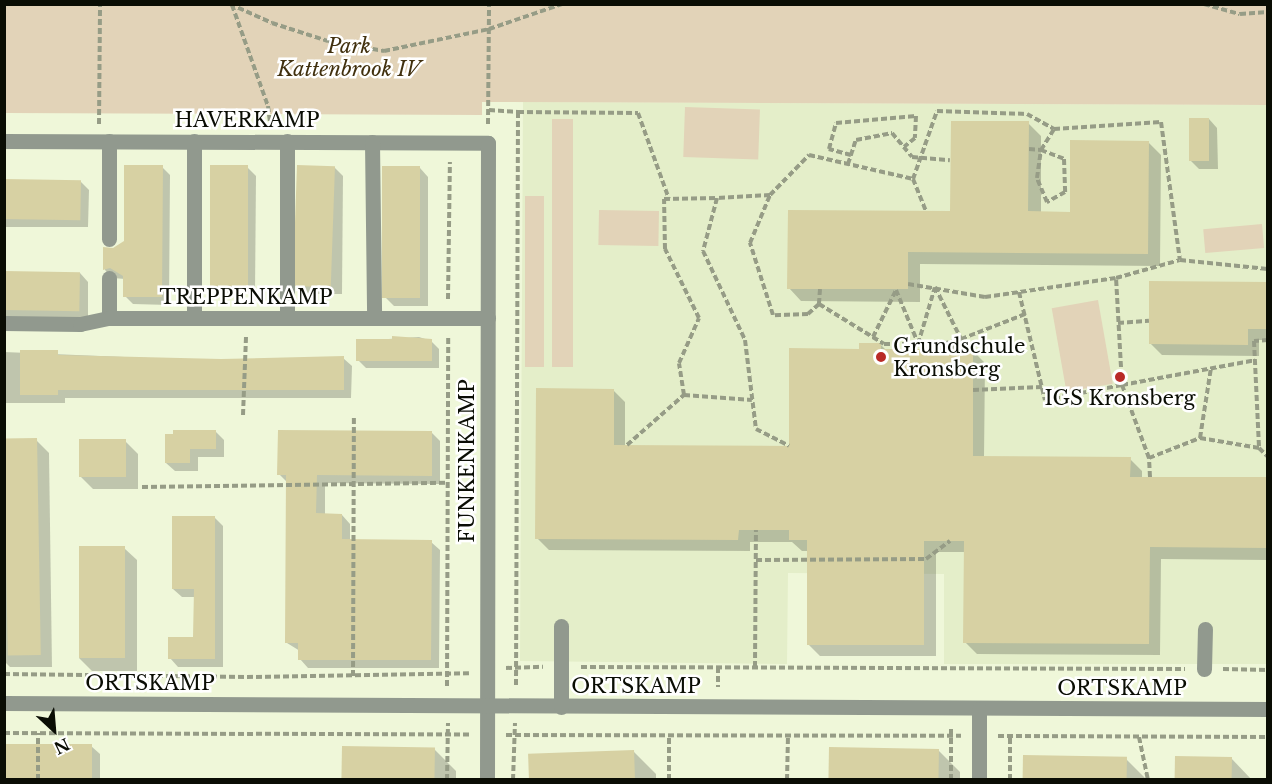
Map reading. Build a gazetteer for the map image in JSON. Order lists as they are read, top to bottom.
{
  "streets": {
    "street": [
      "HAVERKAMP",
      "TREPPENKAMP",
      "FUNKENKAMP",
      "ORTSKAMP"
    ]
  },
  "crossings": [
    ["HAVERKAMP", "FUNKENKAMP"],
    ["TREPPENKAMP", "FUNKENKAMP"],
    ["FUNKENKAMP", "ORTSKAMP"]
  ],
  "parks": ["Park Kattenbrook IV"],
  "places": ["Grundschule Kronsberg", "IGS Kronsberg"],
  "north": "bottom right"
}
